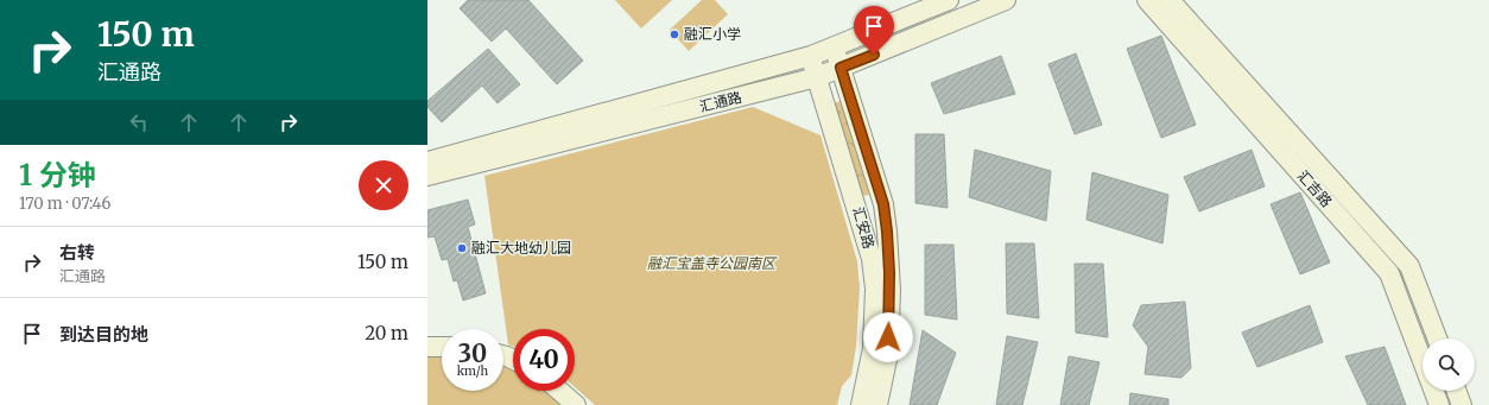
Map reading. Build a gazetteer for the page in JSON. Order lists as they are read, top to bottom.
{
  "streets": {
    "street": ["汇通路", "汇吉路", "汇安路"]
  },
  "crossings": [
    ["汇通路", "汇安路"]
  ],
  "parks": ["融汇宝盖寺公园南区"],
  "places": ["融汇小学", "融汇大地幼儿园"],
  "page": {
    "turn": ["150 m", "汇通路"],
    "heading": ["1 分钟", "170 m · 07:46"],
    "list": [
      {
        "name": "右转",
        "note": "汇通路",
        "value": "150 m"
      },
      {
        "name": "到达目的地",
        "value": "20 m"
      }
    ],
    "speed": "30 km/h",
    "limit": "40"
  }
}
